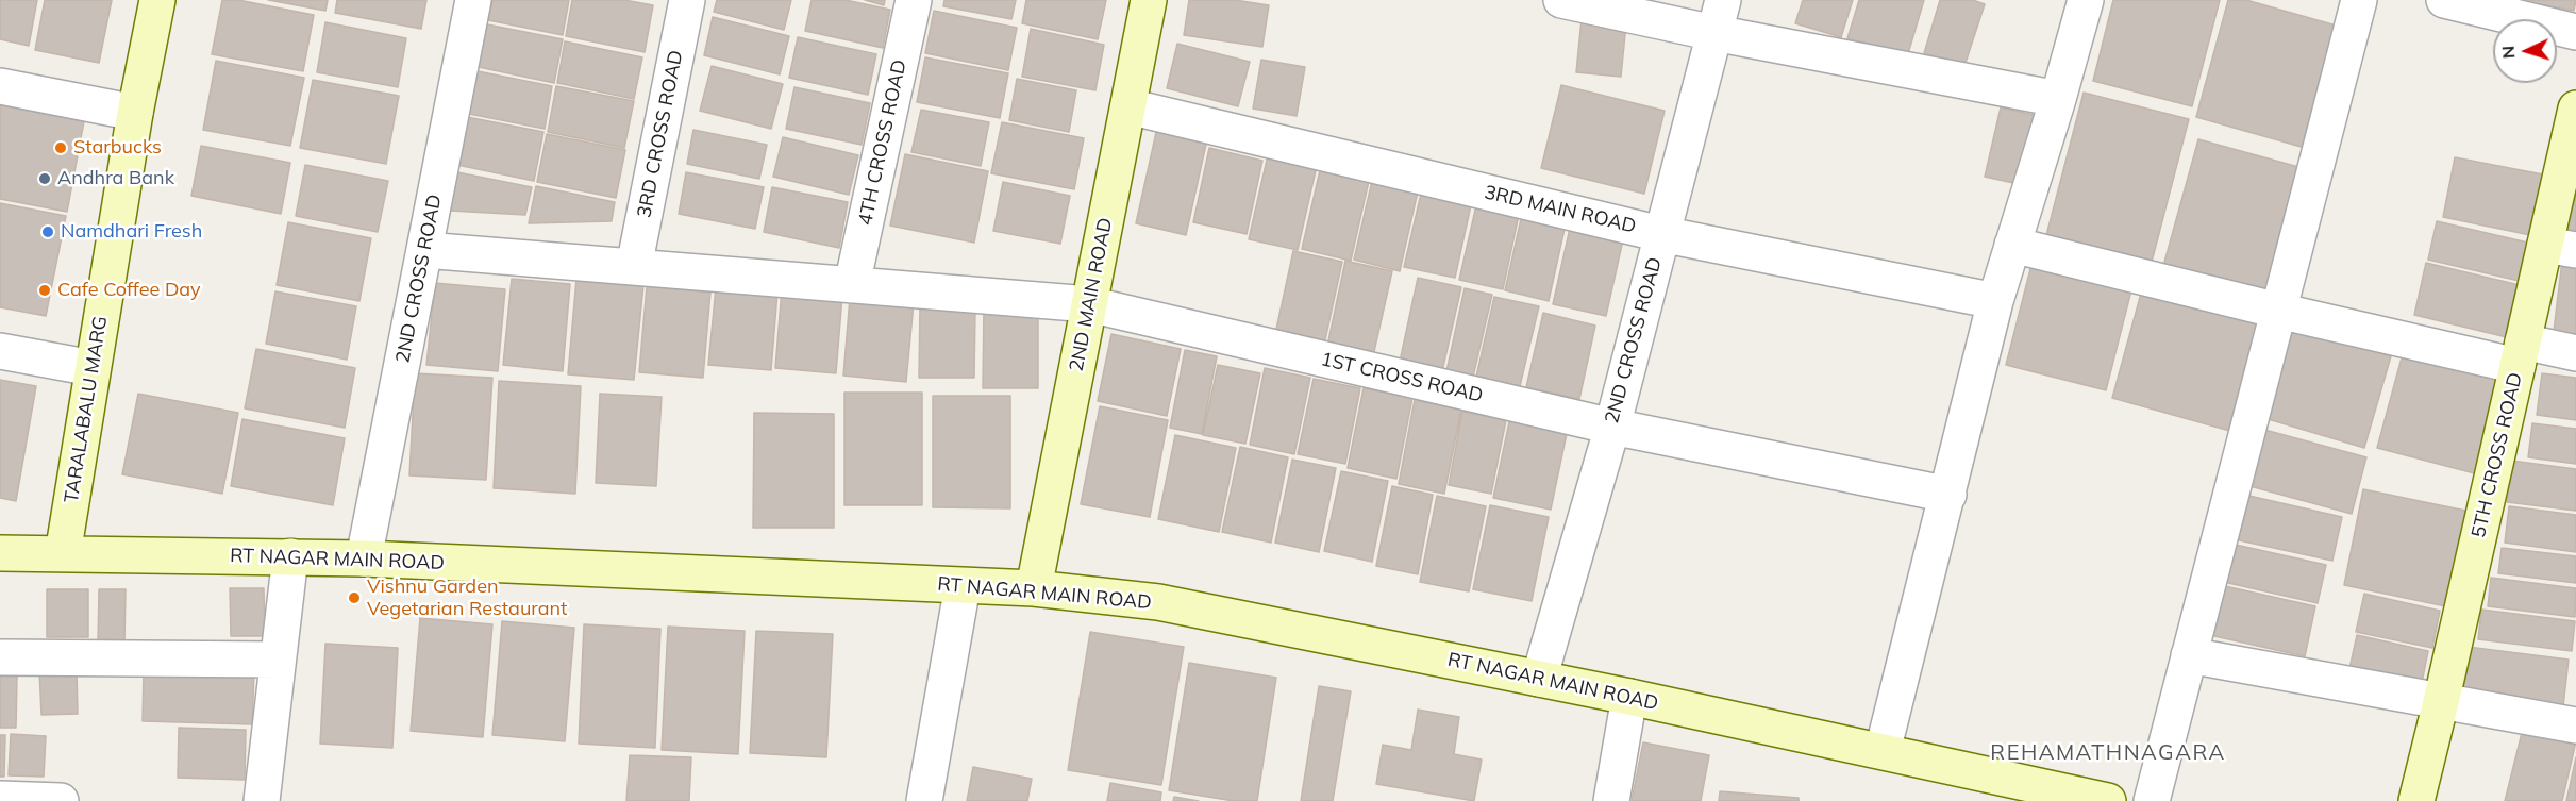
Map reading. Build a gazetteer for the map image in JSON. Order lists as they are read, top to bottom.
{
  "streets": {
    "street": [
      "3RD CROSS ROAD",
      "4TH CROSS ROAD",
      "3RD MAIN ROAD",
      "2ND CROSS ROAD",
      "2ND MAIN ROAD",
      "1ST CROSS ROAD",
      "TARALABALU MARG",
      "5TH CROSS ROAD",
      "RT NAGAR MAIN ROAD"
    ]
  },
  "crossings": [
    ["3RD CROSS ROAD", "1ST CROSS ROAD"],
    ["4TH CROSS ROAD", "1ST CROSS ROAD"],
    ["3RD MAIN ROAD", "2ND CROSS ROAD"],
    ["3RD MAIN ROAD", "2ND MAIN ROAD"],
    ["2ND CROSS ROAD", "1ST CROSS ROAD"],
    ["2ND CROSS ROAD", "RT NAGAR MAIN ROAD"],
    ["2ND MAIN ROAD", "1ST CROSS ROAD"],
    ["2ND MAIN ROAD", "RT NAGAR MAIN ROAD"],
    ["TARALABALU MARG", "RT NAGAR MAIN ROAD"]
  ],
  "districts": ["REHAMATHNAGARA"],
  "places": [
    "Starbucks",
    "Andhra Bank",
    "Namdhari Fresh",
    "Cafe Coffee Day",
    "Vishnu Garden Vegetarian Restaurant"
  ],
  "north": "left"
}
